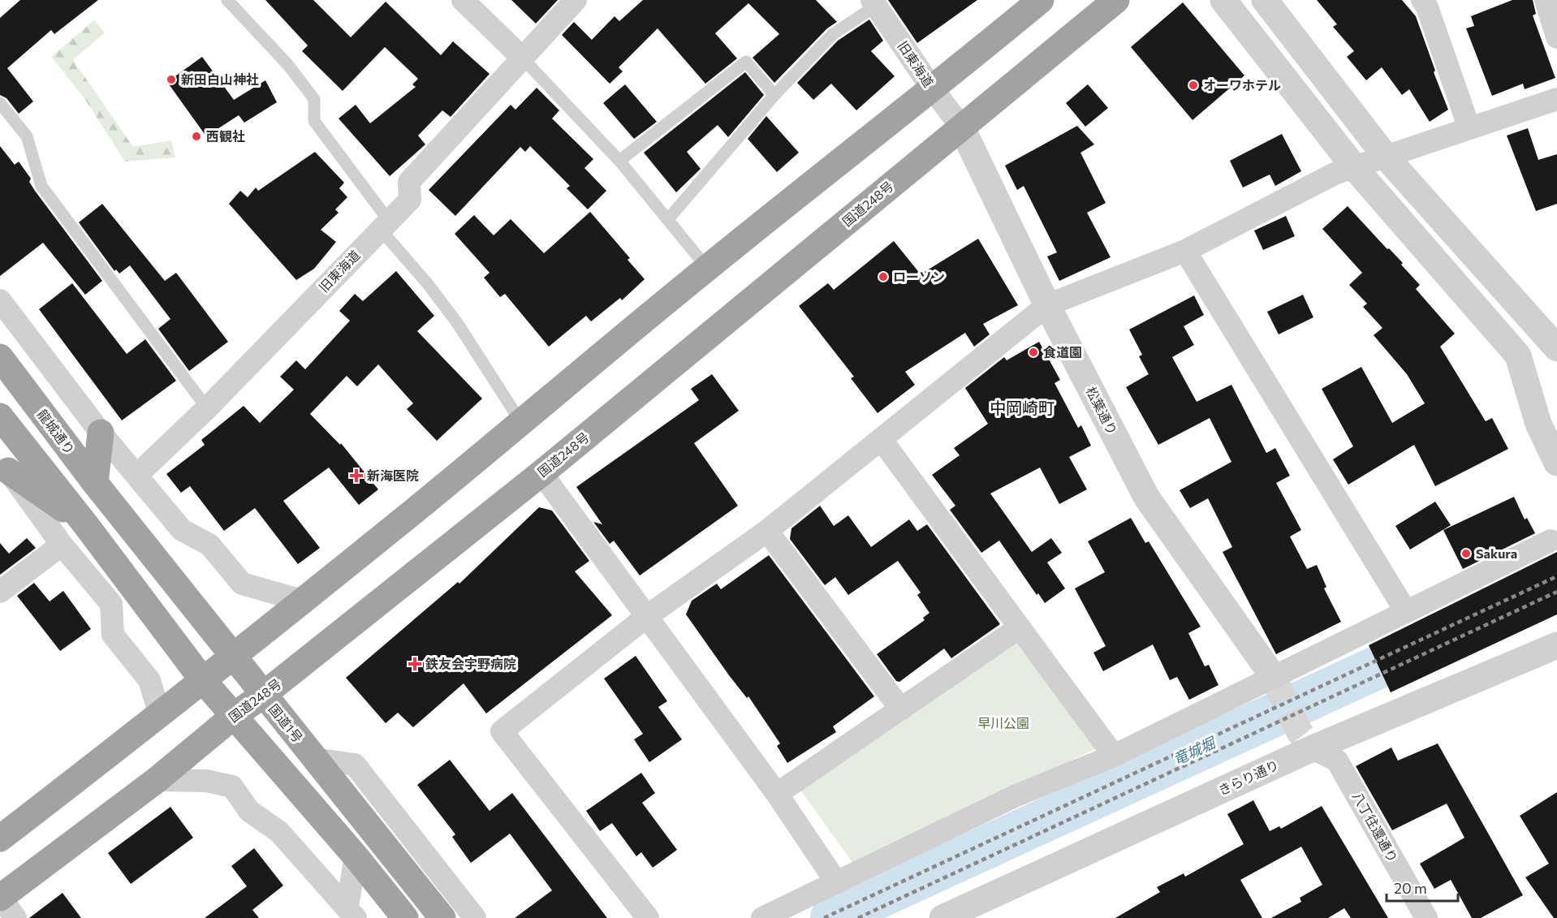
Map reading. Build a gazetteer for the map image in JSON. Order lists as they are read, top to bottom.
{
  "streets": {
    "highway": ["国道248号", "龍城通り", "国道1号"],
    "street": [
      "旧東海道",
      "松葉通り",
      "きらり通り",
      "八丁往還通り"
    ]
  },
  "crossings": [
    ["旧東海道", "国道248号"],
    ["旧東海道", "松葉通り"],
    ["国道248号", "松葉通り"],
    ["国道248号", "国道1号"],
    ["龍城通り", "国道1号"],
    ["きらり通り", "八丁往還通り"]
  ],
  "districts": ["中岡崎町"],
  "water": ["竜城堀"],
  "parks": ["早川公園"],
  "places": {
    "other": [
      "新田白山神社",
      "オーワホテル",
      "西観社",
      "ローソン",
      "食道園",
      "Sakura"
    ],
    "health": ["新海医院", "鉄友会宇野病院"]
  },
  "scale_bar": "20 m"
}
